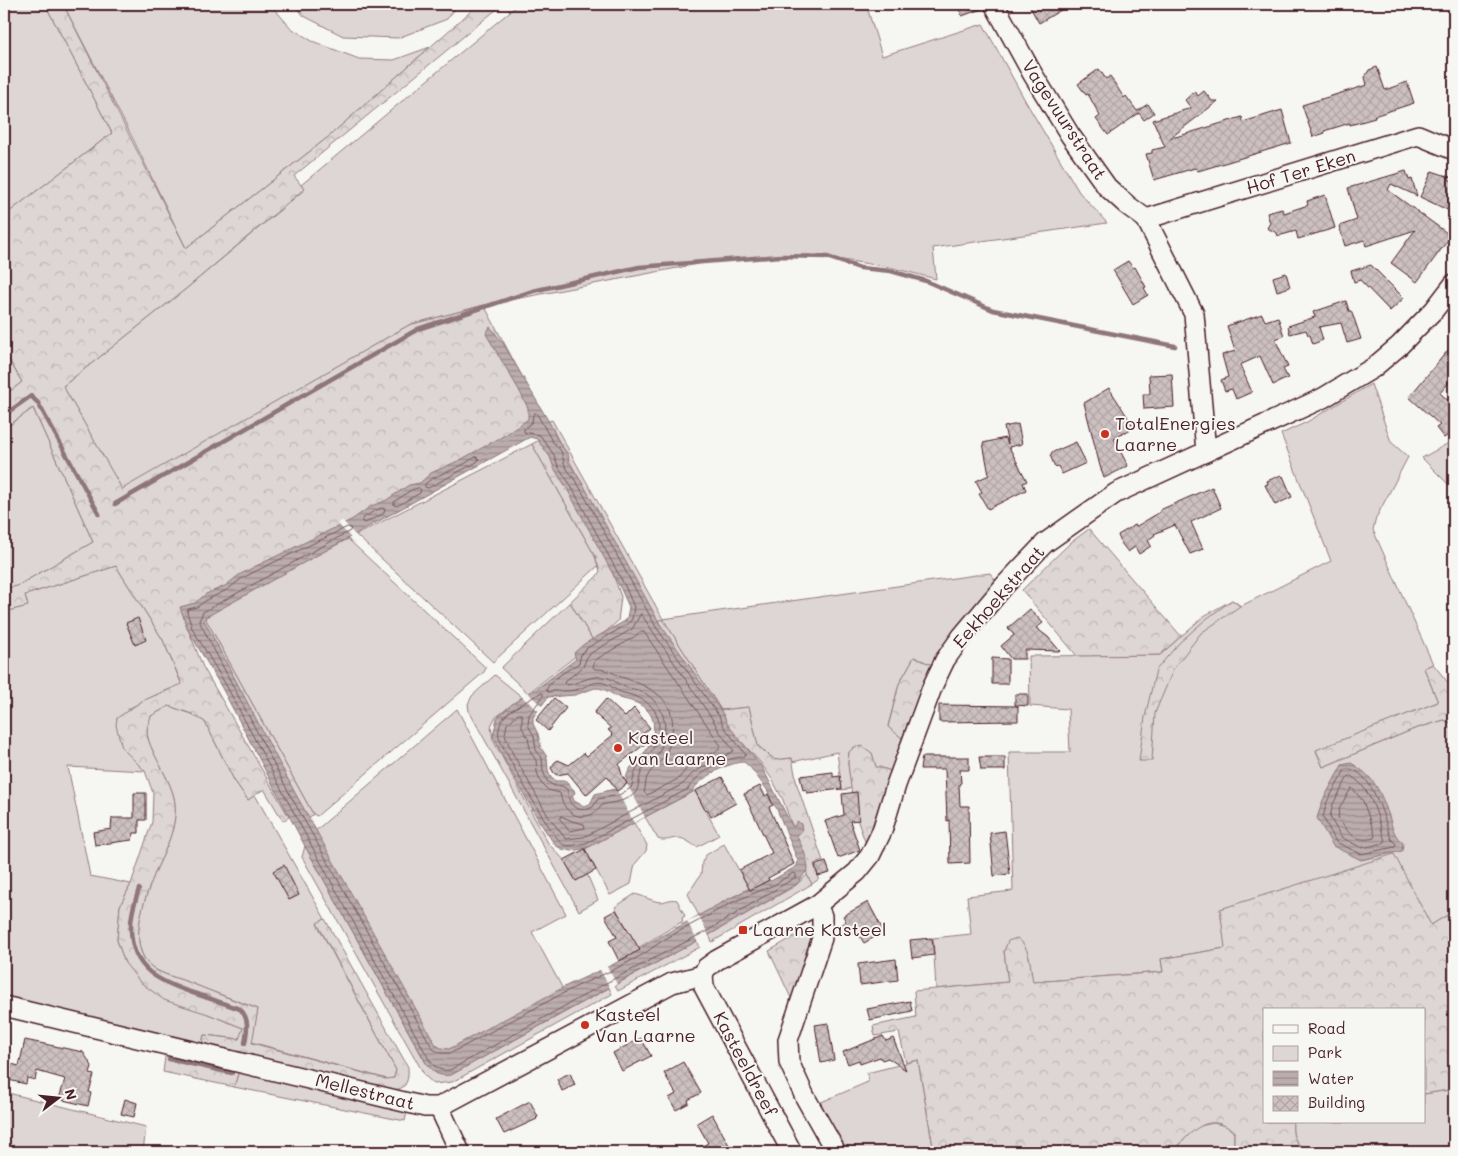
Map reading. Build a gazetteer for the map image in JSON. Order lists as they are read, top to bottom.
{
  "streets": {
    "street": [
      "Vagevuurstraat",
      "Hof Ter Eken",
      "Eekhoekstraat",
      "Kasteeldreef",
      "Mellestraat"
    ]
  },
  "crossings": [
    ["Vagevuurstraat", "Hof Ter Eken"],
    ["Eekhoekstraat", "Kasteeldreef"],
    ["Eekhoekstraat", "Mellestraat"],
    ["Kasteeldreef", "Mellestraat"]
  ],
  "places": {
    "other": ["TotalEnergies Laarne", "Kasteel van Laarne", "Kasteel Van Laarne"],
    "transit": ["Laarne Kasteel"]
  },
  "legend": [
    "Road",
    "Park",
    "Water",
    "Building"
  ],
  "north": "right"
}
